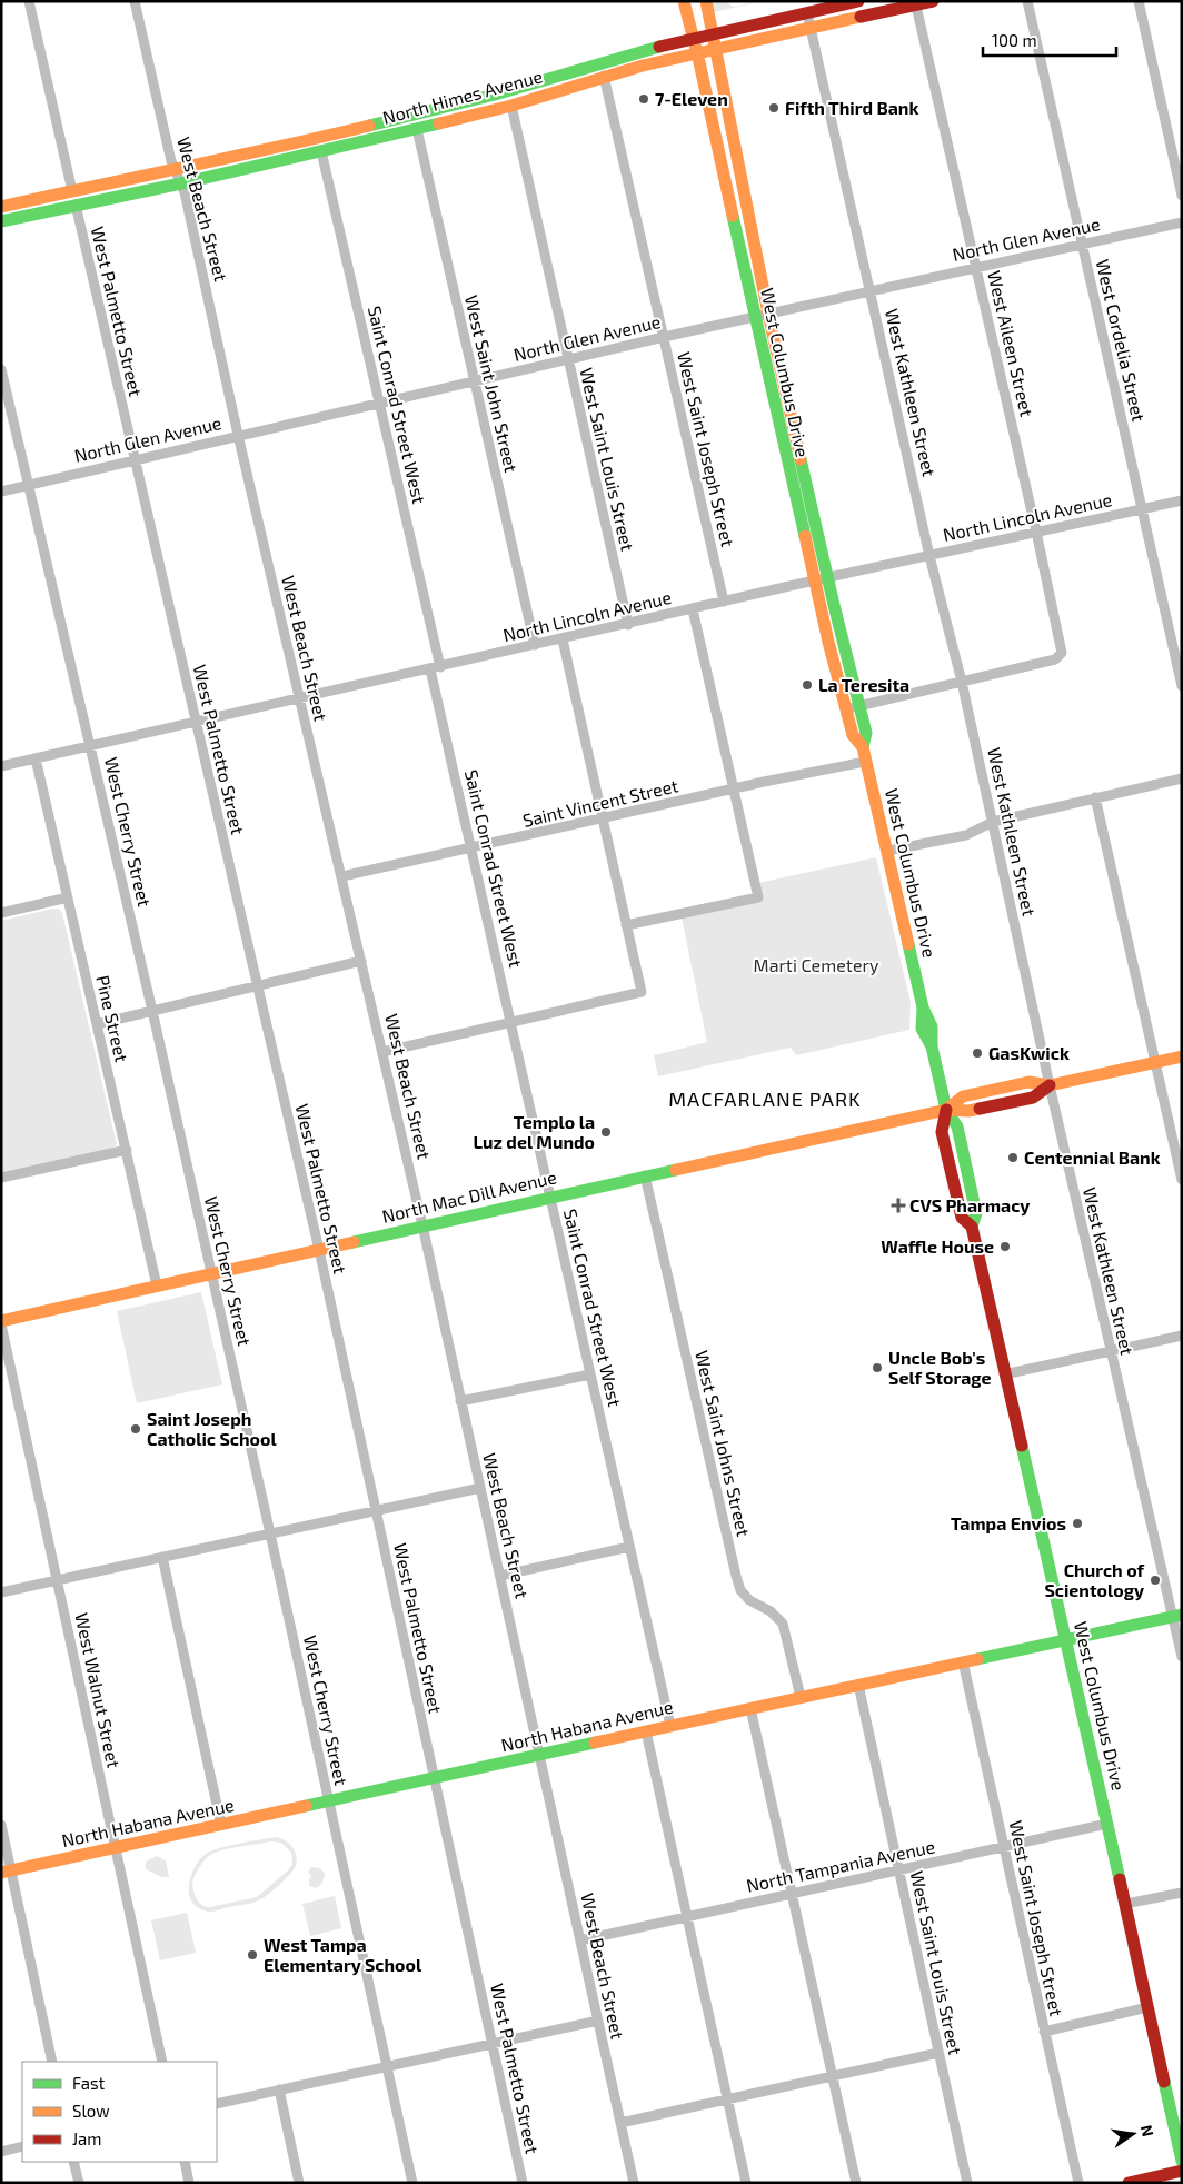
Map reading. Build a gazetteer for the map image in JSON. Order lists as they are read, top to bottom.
{
  "streets": {
    "street": [
      "North Himes Avenue",
      "West Beach Street",
      "North Glen Avenue",
      "West Palmetto Street",
      "West Cordelia Street",
      "West Aileen Street",
      "West Columbus Drive",
      "West Saint John Street",
      "West Kathleen Street",
      "Saint Conrad Street West",
      "West Saint Joseph Street",
      "West Saint Louis Street",
      "North Lincoln Avenue",
      "Saint Vincent Street",
      "West Cherry Street",
      "Pine Street",
      "North Mac Dill Avenue",
      "West Saint Johns Street",
      "West Walnut Street",
      "North Habana Avenue",
      "North Tampania Avenue"
    ]
  },
  "crossings": [
    ["North Himes Avenue", "West Beach Street"],
    ["North Himes Avenue", "West Palmetto Street"],
    ["North Himes Avenue", "West Aileen Street"],
    ["North Himes Avenue", "West Columbus Drive"],
    ["North Himes Avenue", "West Saint John Street"],
    ["North Himes Avenue", "West Kathleen Street"],
    ["North Himes Avenue", "Saint Conrad Street West"],
    ["North Himes Avenue", "West Saint Joseph Street"],
    ["North Himes Avenue", "West Saint Louis Street"],
    ["West Beach Street", "North Glen Avenue"],
    ["West Beach Street", "North Lincoln Avenue"],
    ["West Beach Street", "Saint Vincent Street"],
    ["West Beach Street", "North Mac Dill Avenue"],
    ["West Beach Street", "North Habana Avenue"],
    ["West Beach Street", "North Tampania Avenue"],
    ["North Glen Avenue", "West Palmetto Street"],
    ["North Glen Avenue", "West Cordelia Street"],
    ["North Glen Avenue", "West Aileen Street"],
    ["North Glen Avenue", "West Columbus Drive"],
    ["North Glen Avenue", "West Saint John Street"],
    ["North Glen Avenue", "West Kathleen Street"],
    ["North Glen Avenue", "Saint Conrad Street West"],
    ["North Glen Avenue", "West Saint Joseph Street"],
    ["North Glen Avenue", "West Saint Louis Street"],
    ["North Glen Avenue", "West Cherry Street"],
    ["West Palmetto Street", "North Lincoln Avenue"],
    ["West Palmetto Street", "North Mac Dill Avenue"],
    ["West Palmetto Street", "North Habana Avenue"],
    ["West Cordelia Street", "North Lincoln Avenue"],
    ["West Aileen Street", "West Kathleen Street"],
    ["West Aileen Street", "North Lincoln Avenue"],
    ["West Columbus Drive", "North Lincoln Avenue"],
    ["West Columbus Drive", "Saint Vincent Street"],
    ["West Columbus Drive", "North Mac Dill Avenue"],
    ["West Columbus Drive", "North Habana Avenue"],
    ["West Columbus Drive", "North Tampania Avenue"],
    ["West Saint John Street", "North Lincoln Avenue"],
    ["West Kathleen Street", "North Lincoln Avenue"],
    ["West Kathleen Street", "North Mac Dill Avenue"],
    ["West Kathleen Street", "North Habana Avenue"],
    ["Saint Conrad Street West", "North Lincoln Avenue"],
    ["Saint Conrad Street West", "Saint Vincent Street"],
    ["Saint Conrad Street West", "North Mac Dill Avenue"],
    ["Saint Conrad Street West", "North Habana Avenue"],
    ["West Saint Joseph Street", "North Lincoln Avenue"],
    ["West Saint Joseph Street", "North Habana Avenue"],
    ["West Saint Joseph Street", "North Tampania Avenue"],
    ["West Saint Louis Street", "North Lincoln Avenue"],
    ["West Saint Louis Street", "North Habana Avenue"],
    ["West Saint Louis Street", "North Tampania Avenue"],
    ["North Lincoln Avenue", "West Cherry Street"],
    ["North Lincoln Avenue", "Pine Street"],
    ["West Cherry Street", "North Mac Dill Avenue"],
    ["West Cherry Street", "North Habana Avenue"],
    ["Pine Street", "North Mac Dill Avenue"],
    ["North Mac Dill Avenue", "West Saint Johns Street"],
    ["North Mac Dill Avenue", "West Walnut Street"],
    ["West Saint Johns Street", "North Habana Avenue"],
    ["West Walnut Street", "North Habana Avenue"]
  ],
  "districts": ["MACFARLANE PARK"],
  "parks": ["Marti Cemetery"],
  "places": {
    "other": [
      "7-Eleven",
      "Fifth Third Bank",
      "La Teresita",
      "GasKwick",
      "Templo la Luz del Mundo",
      "Centennial Bank",
      "Waffle House",
      "Uncle Bob's Self Storage",
      "Saint Joseph Catholic School",
      "Tampa Envios",
      "Church of Scientology",
      "West Tampa Elementary School"
    ],
    "health": ["CVS Pharmacy"]
  },
  "legend": ["Fast", "Slow", "Jam"],
  "scale_bar": "100 m",
  "north": "right"
}
